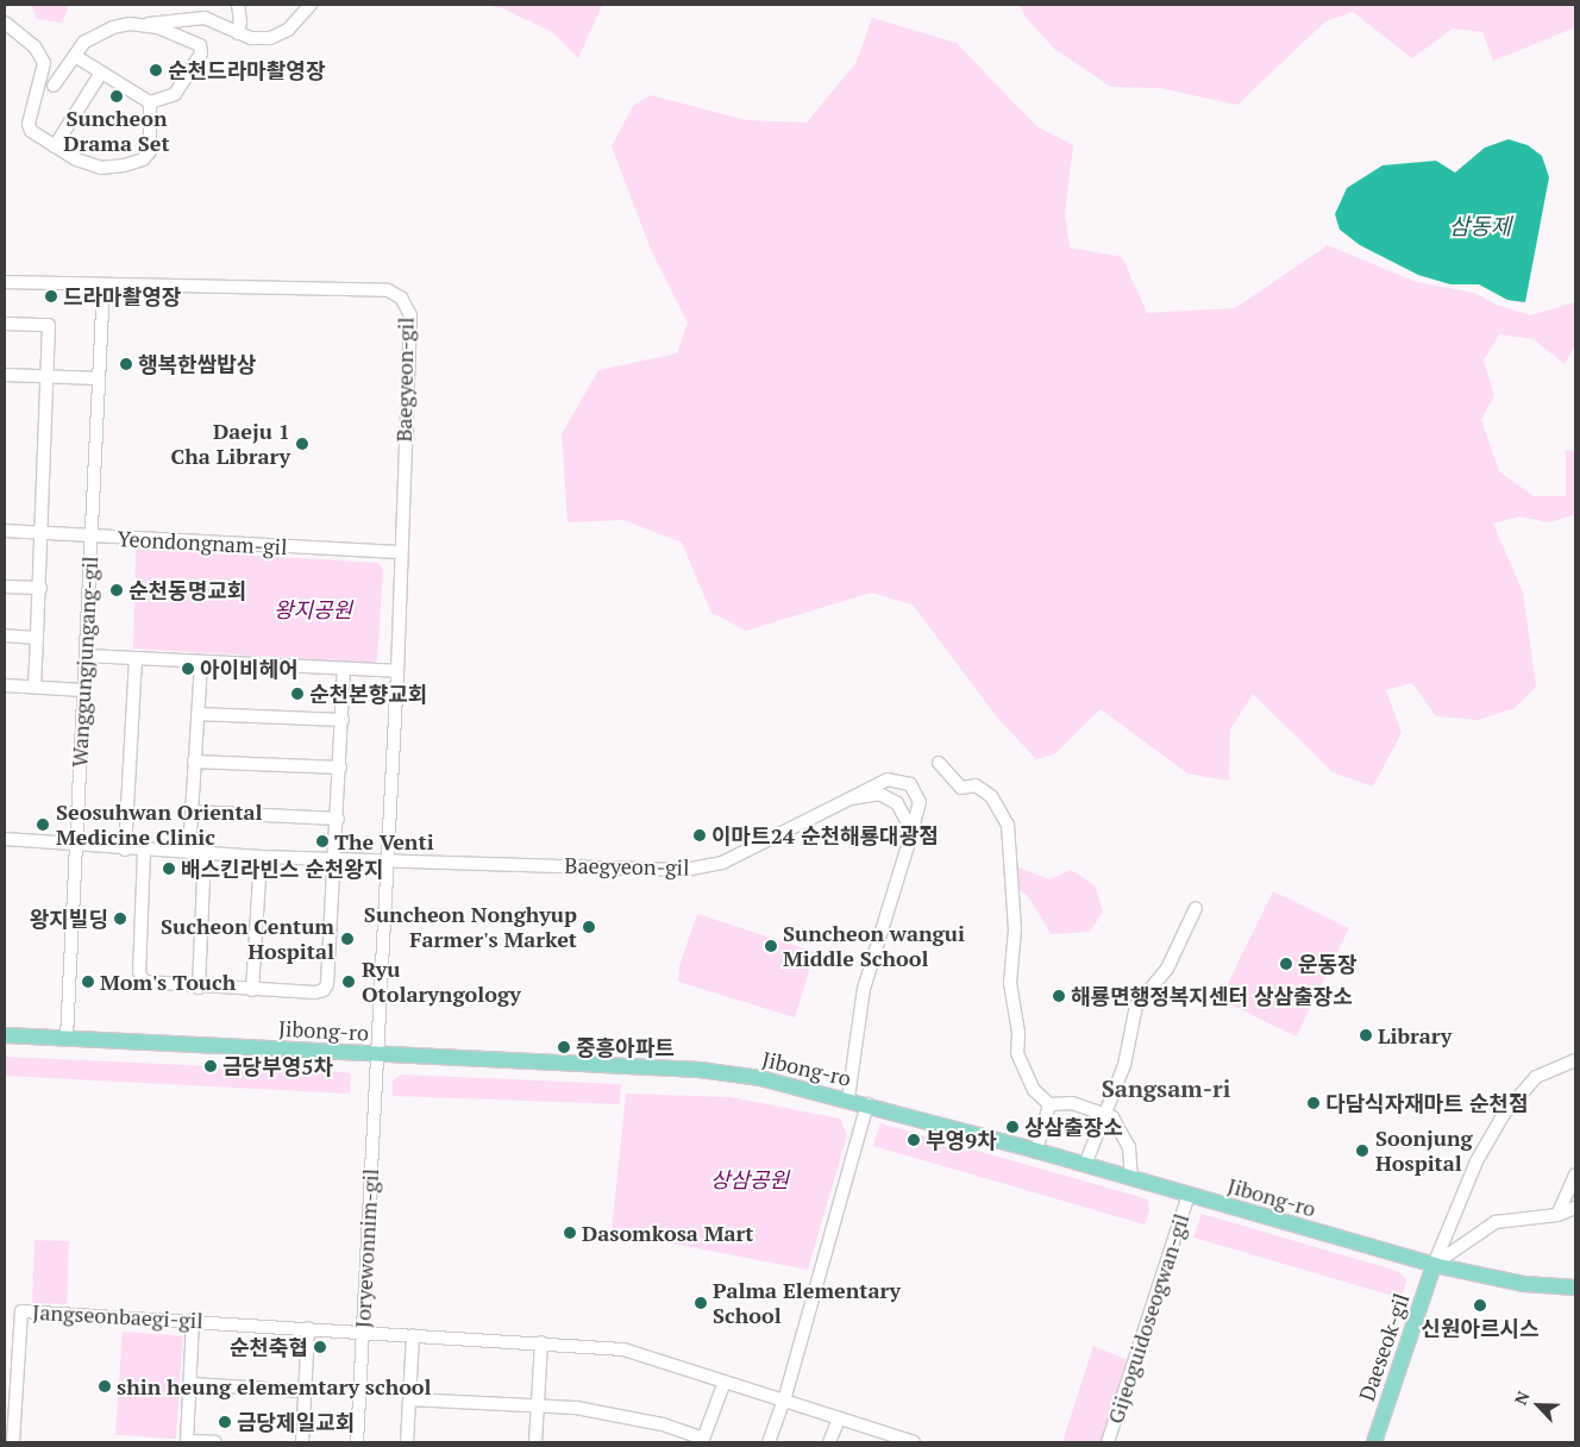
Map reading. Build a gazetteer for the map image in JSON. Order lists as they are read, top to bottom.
{
  "streets": {
    "main road": ["Jibong-ro", "Daeseok-gil"],
    "street": [
      "Baegyeon-gil",
      "Yeondongnam-gil",
      "Wanggungjungang-gil",
      "Joryewonnim-gil",
      "Jangseonbaegi-gil",
      "Gijeoguidoseogwan-gil"
    ]
  },
  "crossings": [
    ["Baegyeon-gil", "Yeondongnam-gil"],
    ["Baegyeon-gil", "Wanggungjungang-gil"],
    ["Baegyeon-gil", "Jibong-ro"],
    ["Baegyeon-gil", "Joryewonnim-gil"],
    ["Yeondongnam-gil", "Wanggungjungang-gil"],
    ["Wanggungjungang-gil", "Jibong-ro"],
    ["Jibong-ro", "Joryewonnim-gil"],
    ["Jibong-ro", "Gijeoguidoseogwan-gil"],
    ["Jibong-ro", "Daeseok-gil"],
    ["Joryewonnim-gil", "Jangseonbaegi-gil"]
  ],
  "districts": ["Sangsam-ri"],
  "water": ["삼동제"],
  "parks": ["왕지공원", "상삼공원"],
  "places": [
    "순천드라마촬영장",
    "Suncheon Drama Set",
    "드라마촬영장",
    "행복한쌈밥상",
    "Daeju 1 Cha Library",
    "순천동명교회",
    "아이비헤어",
    "순천본향교회",
    "Seosuhwan Oriental Medicine Clinic",
    "이마트24 순천해룡대광점",
    "The Venti",
    "배스킨라빈스 순천왕지",
    "왕지빌딩",
    "Suncheon Nonghyup Farmer's Market",
    "Sucheon Centum Hospital",
    "Suncheon wangui Middle School",
    "운동장",
    "Mom's Touch",
    "Ryu Otolaryngology",
    "해룡면행정복지센터 상삼출장소",
    "Library",
    "중흥아파트",
    "금당부영5차",
    "다담식자재마트 순천점",
    "상삼출장소",
    "부영9차",
    "Soonjung Hospital",
    "Dasomkosa Mart",
    "Palma Elementary School",
    "신원아르시스",
    "순천축협",
    "shin heung elememtary school",
    "금당제일교회"
  ],
  "north": "top left"
}
